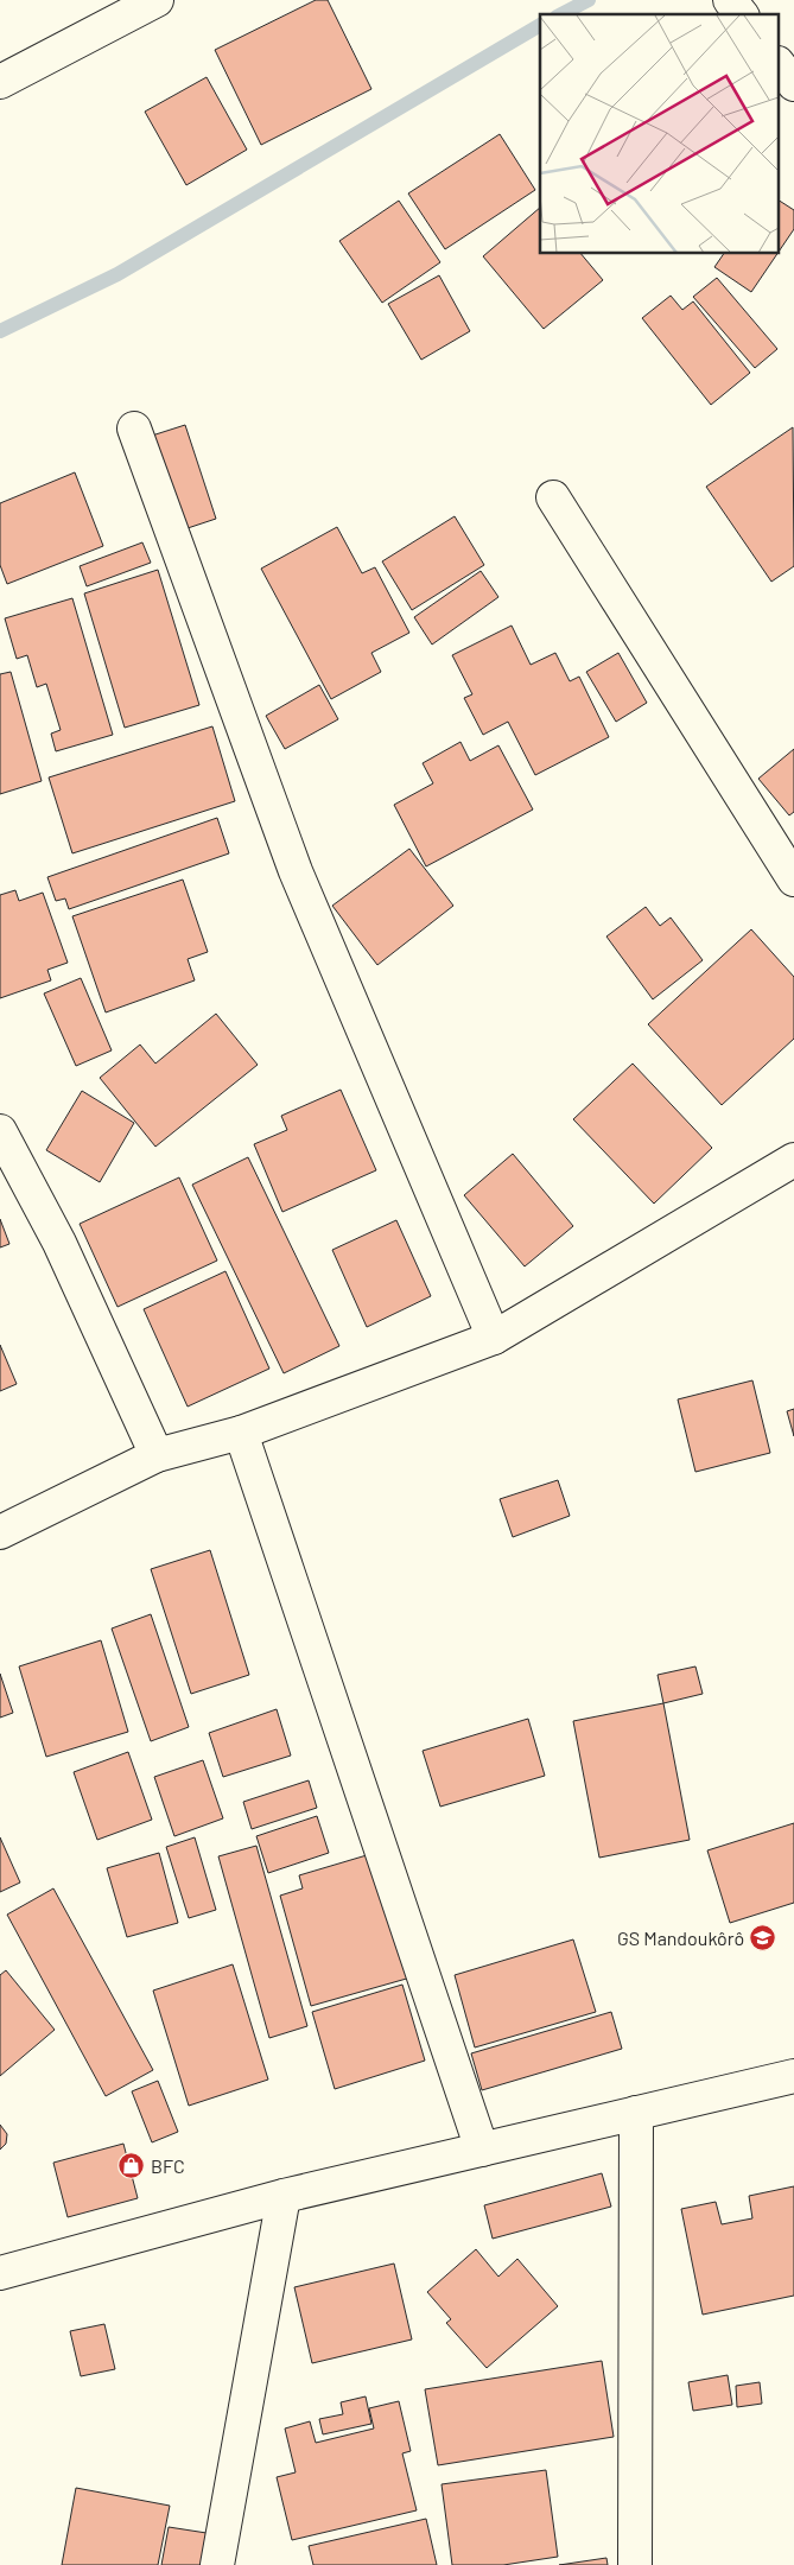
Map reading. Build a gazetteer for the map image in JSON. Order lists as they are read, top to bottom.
{
  "places": {
    "school or university": ["GS Mandoukôrô"],
    "shop": ["BFC"]
  }
}
